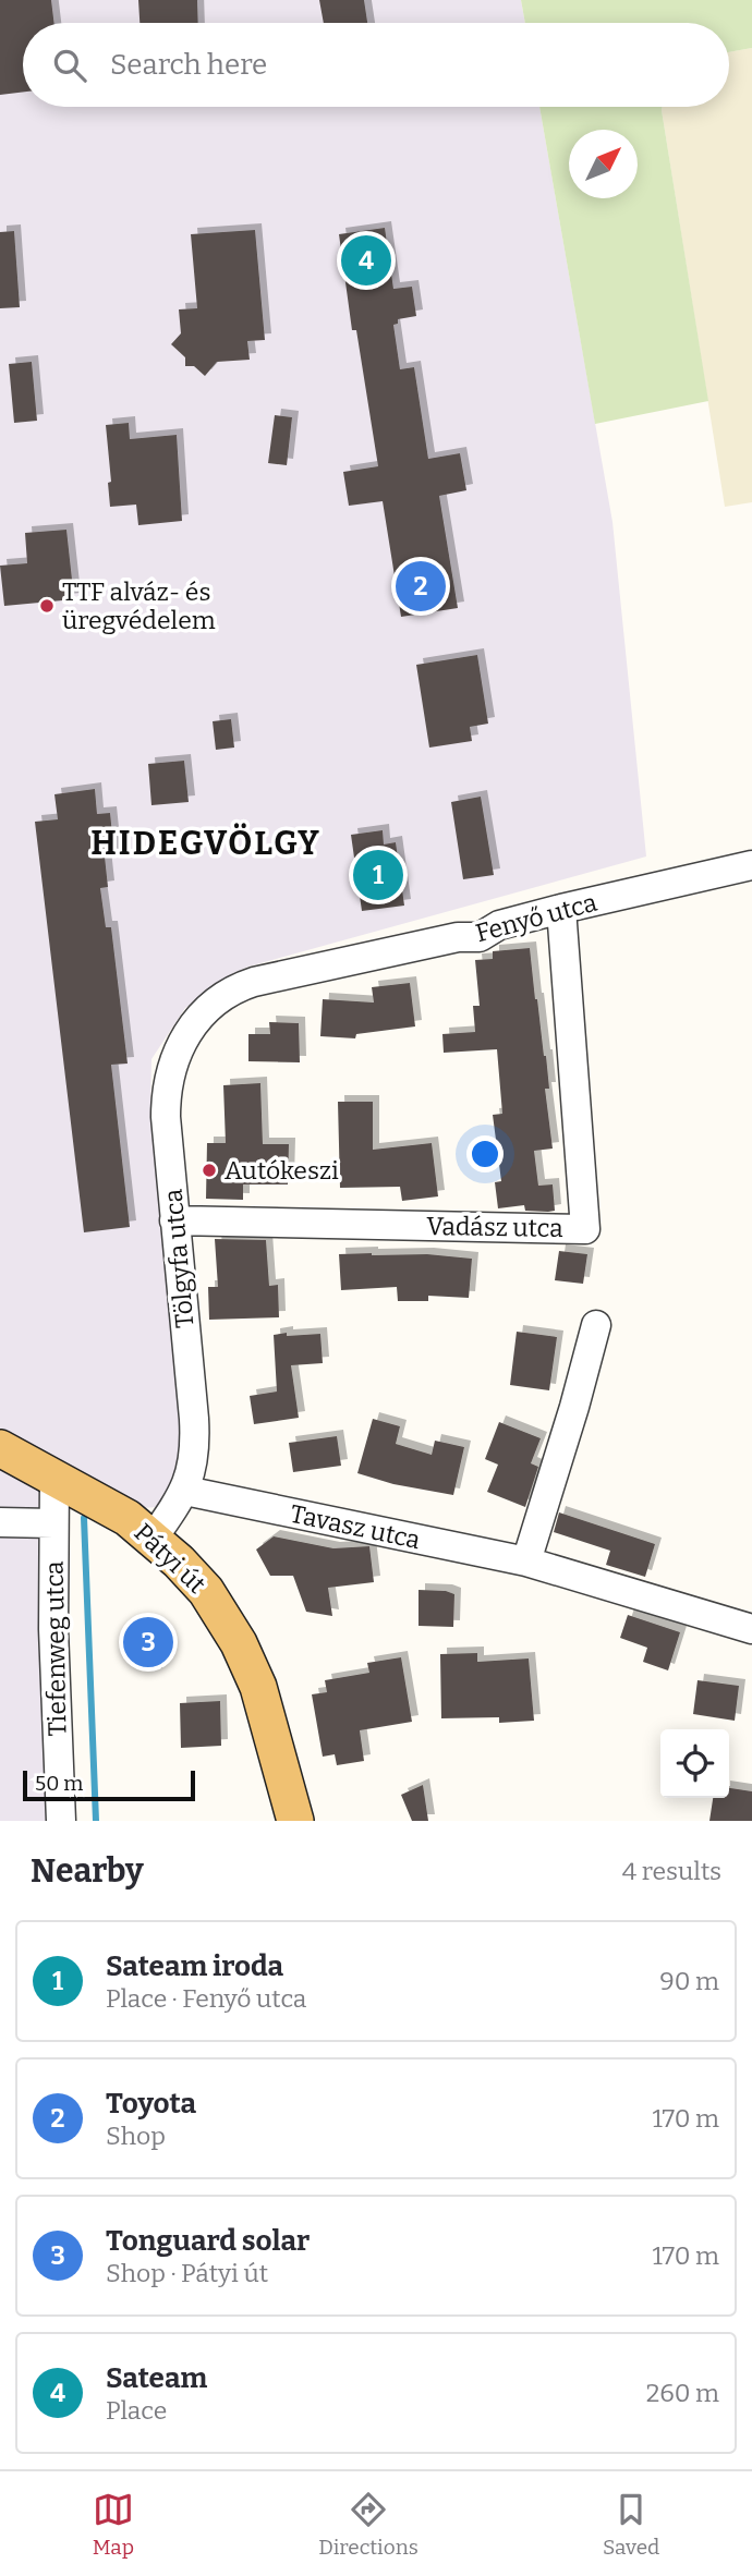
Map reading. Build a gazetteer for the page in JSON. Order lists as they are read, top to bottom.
{
  "streets": {
    "main road": ["Pátyi út"],
    "street": [
      "Fenyő utca",
      "Vadász utca",
      "Tölgyfa utca",
      "Tavasz utca",
      "Tiefenweg utca"
    ]
  },
  "crossings": [
    ["Fenyő utca", "Vadász utca"],
    ["Fenyő utca", "Tölgyfa utca"],
    ["Vadász utca", "Tölgyfa utca"],
    ["Tölgyfa utca", "Tavasz utca"],
    ["Tölgyfa utca", "Pátyi út"],
    ["Pátyi út", "Tiefenweg utca"]
  ],
  "districts": ["HIDEGVÖLGY"],
  "places": ["TTF alváz- és üregvédelem", "Autókeszi"],
  "scale_bar": "50 m",
  "north": "top right",
  "page": {
    "search": "Search here",
    "pins": [
      "4",
      "2",
      "1",
      "3"
    ],
    "scale": "50 m",
    "heading": ["Nearby", "4 results"],
    "list": [
      {
        "mark": "1",
        "name": "Sateam iroda",
        "note": "Place · Fenyő utca",
        "value": "90 m"
      },
      {
        "mark": "2",
        "name": "Toyota",
        "note": "Shop",
        "value": "170 m"
      },
      {
        "mark": "3",
        "name": "Tonguard solar",
        "note": "Shop · Pátyi út",
        "value": "170 m"
      },
      {
        "mark": "4",
        "name": "Sateam",
        "note": "Place",
        "value": "260 m"
      }
    ],
    "nav": ["Map", "Directions", "Saved"]
  }
}
